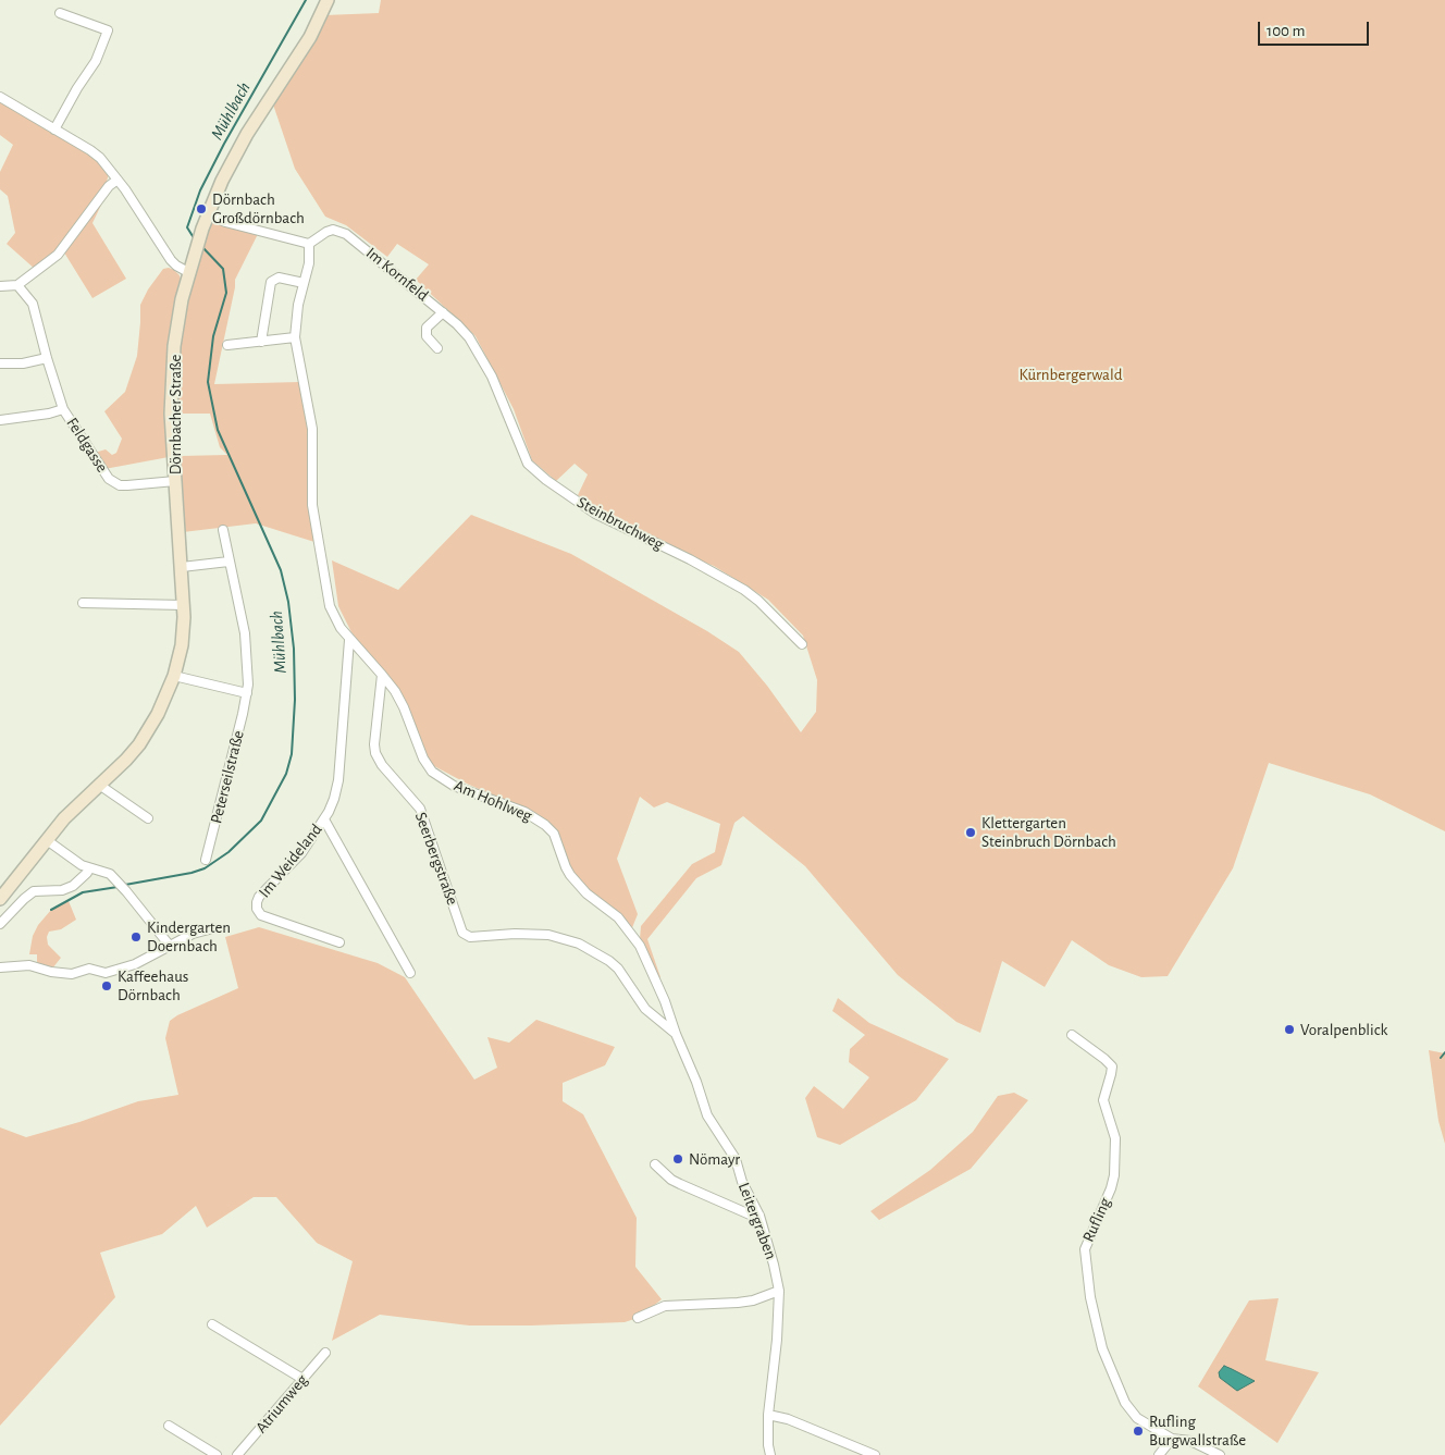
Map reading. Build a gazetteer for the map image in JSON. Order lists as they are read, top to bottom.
{
  "streets": {
    "street": [
      "Im Kornfeld",
      "Dörnbacher Straße",
      "Feldgasse",
      "Steinbruchweg",
      "Peterseilstraße",
      "Am Hohlweg",
      "Seerbergstraße",
      "Im Weideland",
      "Rufling",
      "Leitergraben",
      "Atriumweg"
    ]
  },
  "crossings": [
    ["Im Kornfeld", "Steinbruchweg"],
    ["Dörnbacher Straße", "Feldgasse"],
    ["Am Hohlweg", "Seerbergstraße"],
    ["Am Hohlweg", "Leitergraben"],
    ["Seerbergstraße", "Leitergraben"]
  ],
  "water": ["Mühlbach"],
  "parks": ["Kürnbergerwald"],
  "places": [
    "Dörnbach Großdörnbach",
    "Klettergarten Steinbruch Dörnbach",
    "Kindergarten Doernbach",
    "Kaffeehaus Dörnbach",
    "Voralpenblick",
    "Nömayr",
    "Rufling Burgwallstraße"
  ],
  "scale_bar": "100 m"
}
